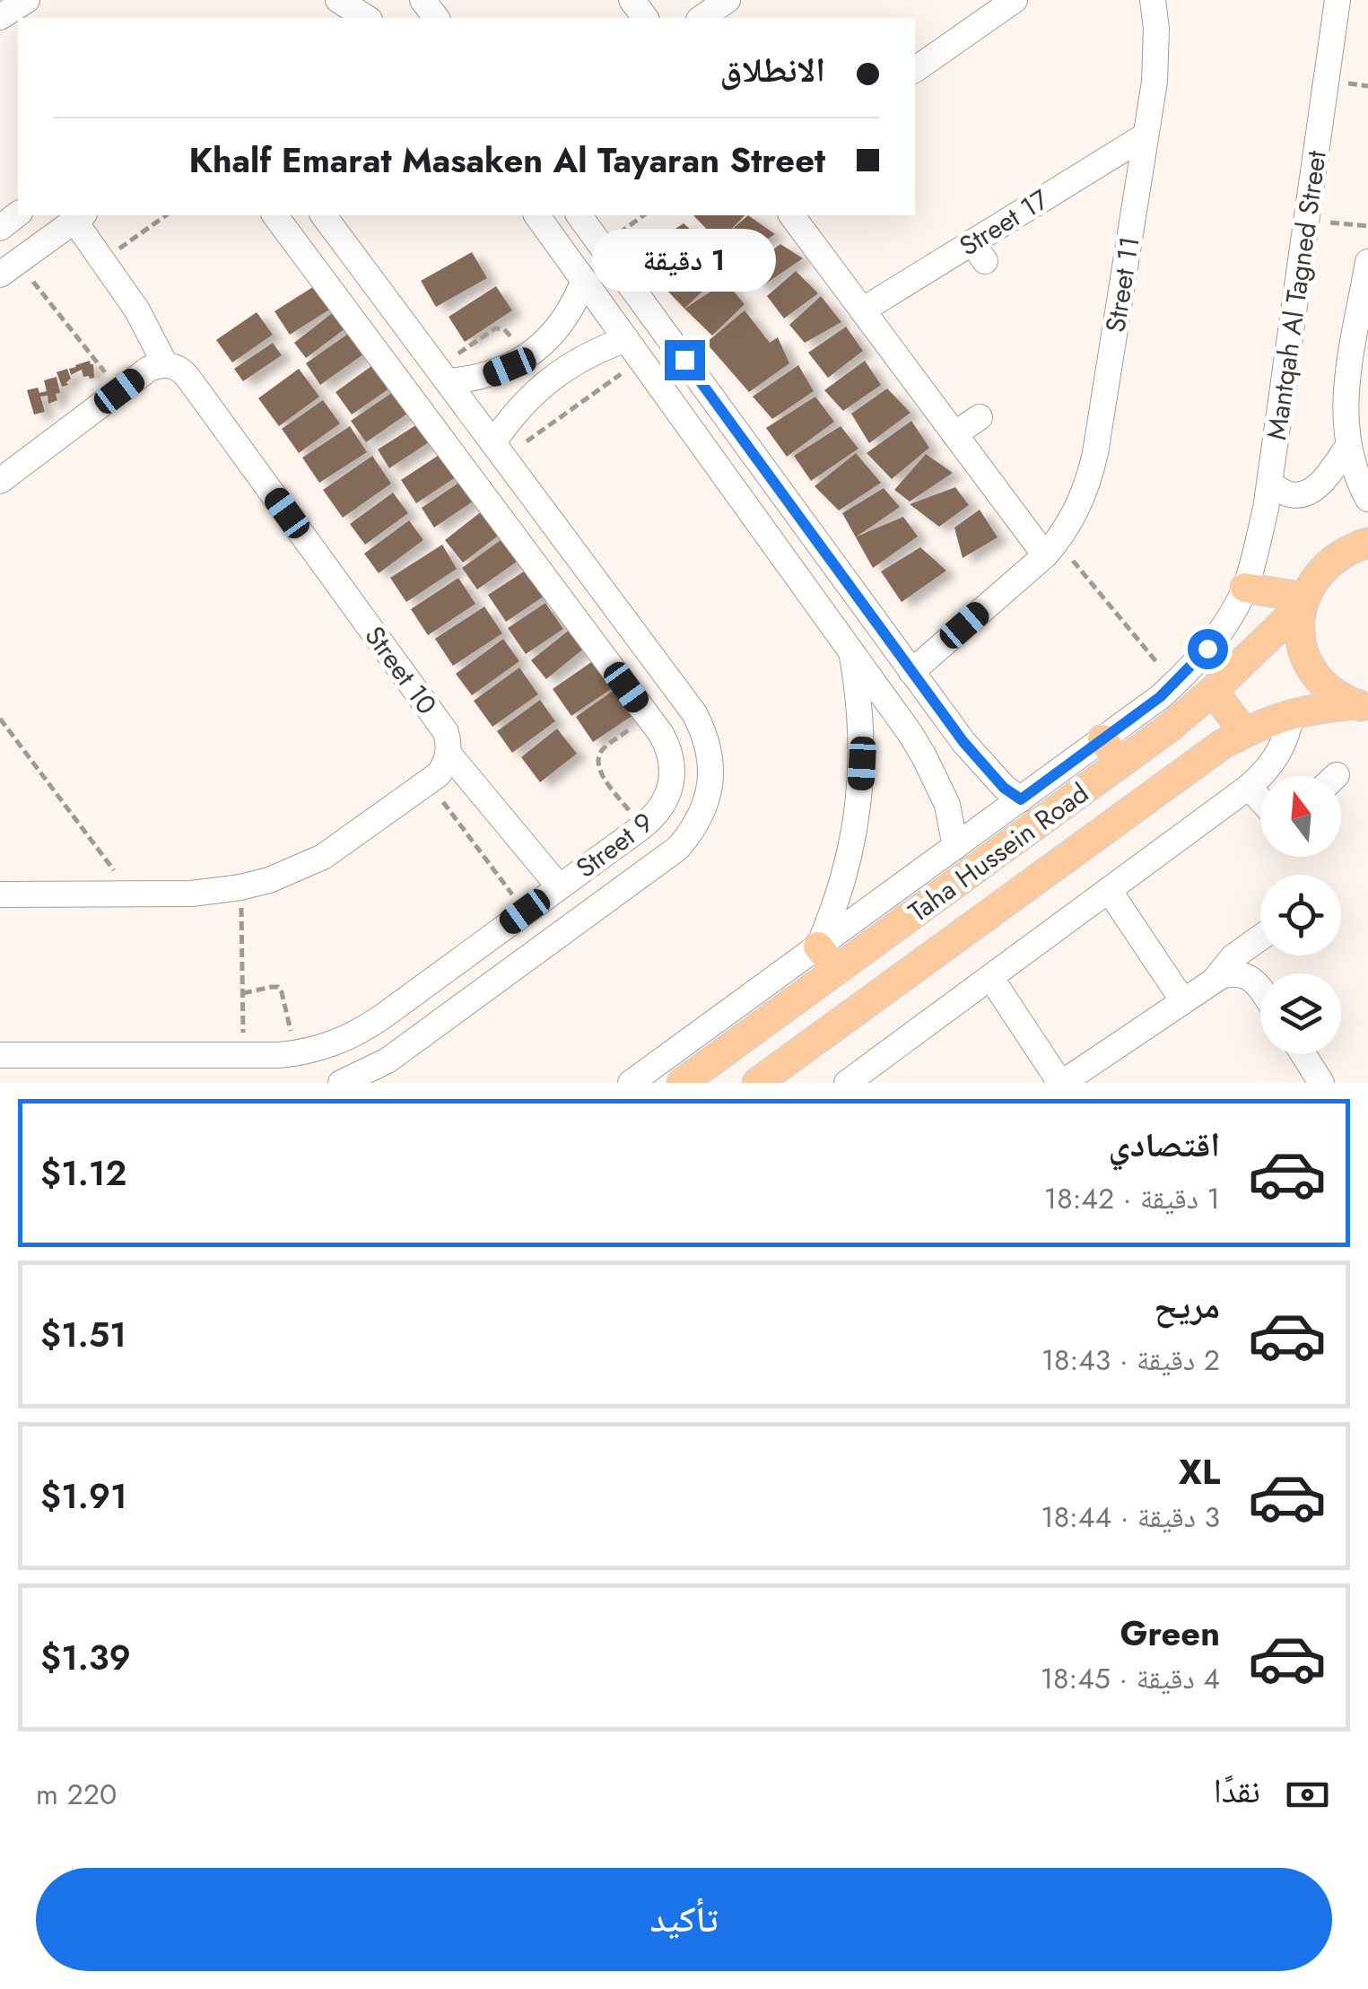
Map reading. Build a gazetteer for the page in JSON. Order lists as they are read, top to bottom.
{
  "streets": {
    "main road": ["Taha Hussein Road"],
    "street": [
      "Street 17",
      "Street 11",
      "Mantqah Al Tagned Street",
      "Street 10",
      "Street 9"
    ]
  },
  "crossings": [
    ["Street 17", "Street 11"],
    ["Street 10", "Street 9"]
  ],
  "north": "top",
  "page": {
    "banner": ["الانطلاق", "Khalf Emarat Masaken Al Tayaran Street"],
    "bubble": "1 دقيقة",
    "list": [
      {
        "name": "اقتصادي",
        "note": "1 دقيقة · 18:42",
        "value": "$1.12"
      },
      {
        "name": "مريح",
        "note": "2 دقيقة · 18:43",
        "value": "$1.51"
      },
      {
        "name": "XL",
        "note": "3 دقيقة · 18:44",
        "value": "$1.91"
      },
      {
        "name": "Green",
        "note": "4 دقيقة · 18:45",
        "value": "$1.39"
      }
    ],
    "pay": ["نقدًا", "220 m"],
    "buttons": "تأكيد"
  }
}
